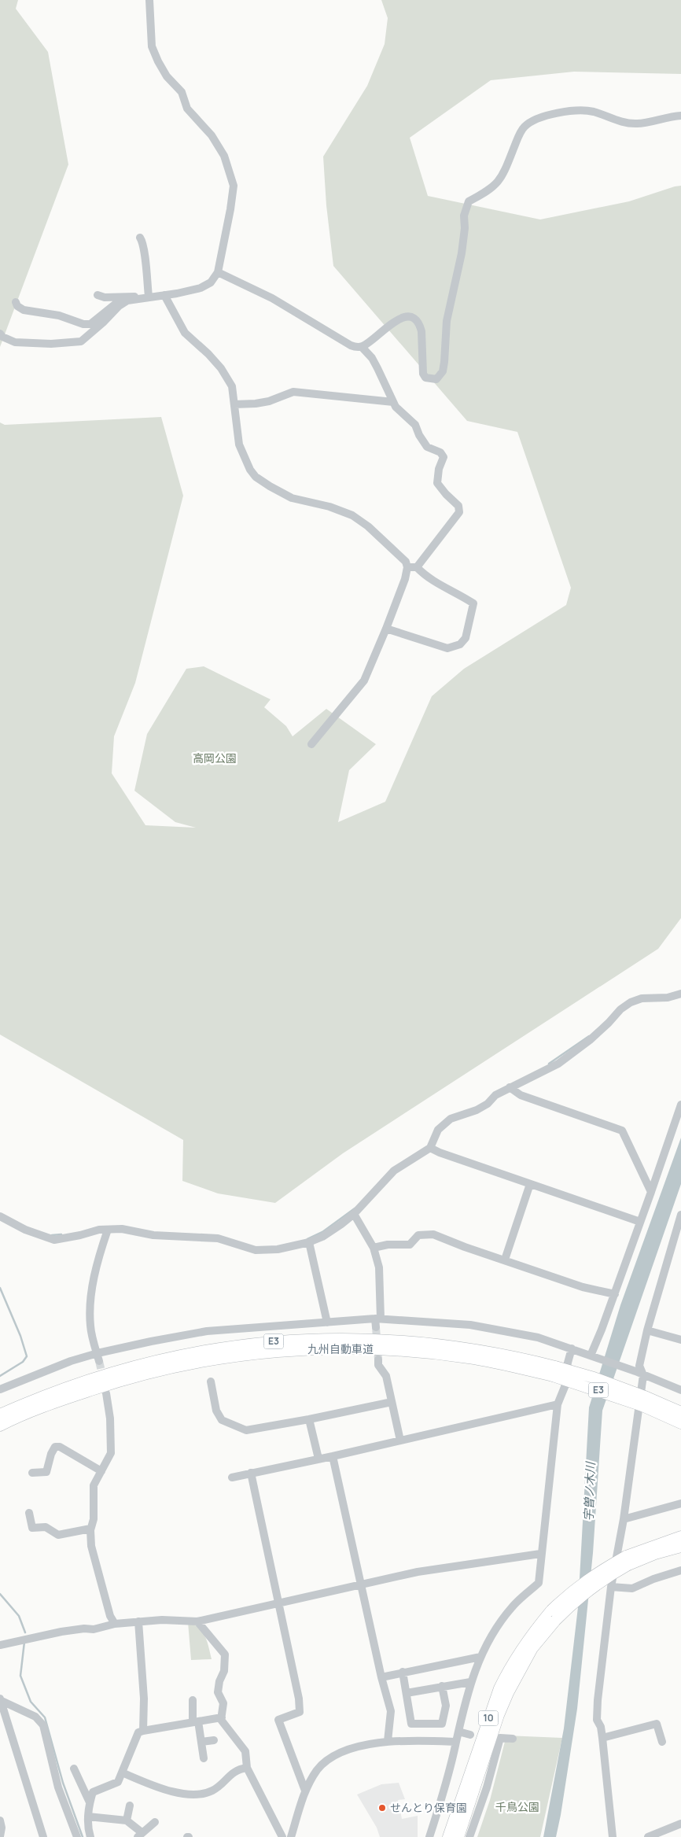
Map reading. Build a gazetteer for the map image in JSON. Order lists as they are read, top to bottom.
{
  "streets": {
    "highway": ["E3", "九州自動車道", "10"]
  },
  "water": ["宇曽ノ木川"],
  "parks": ["高岡公園", "千鳥公園"],
  "places": ["せんとり保育園"]
}
